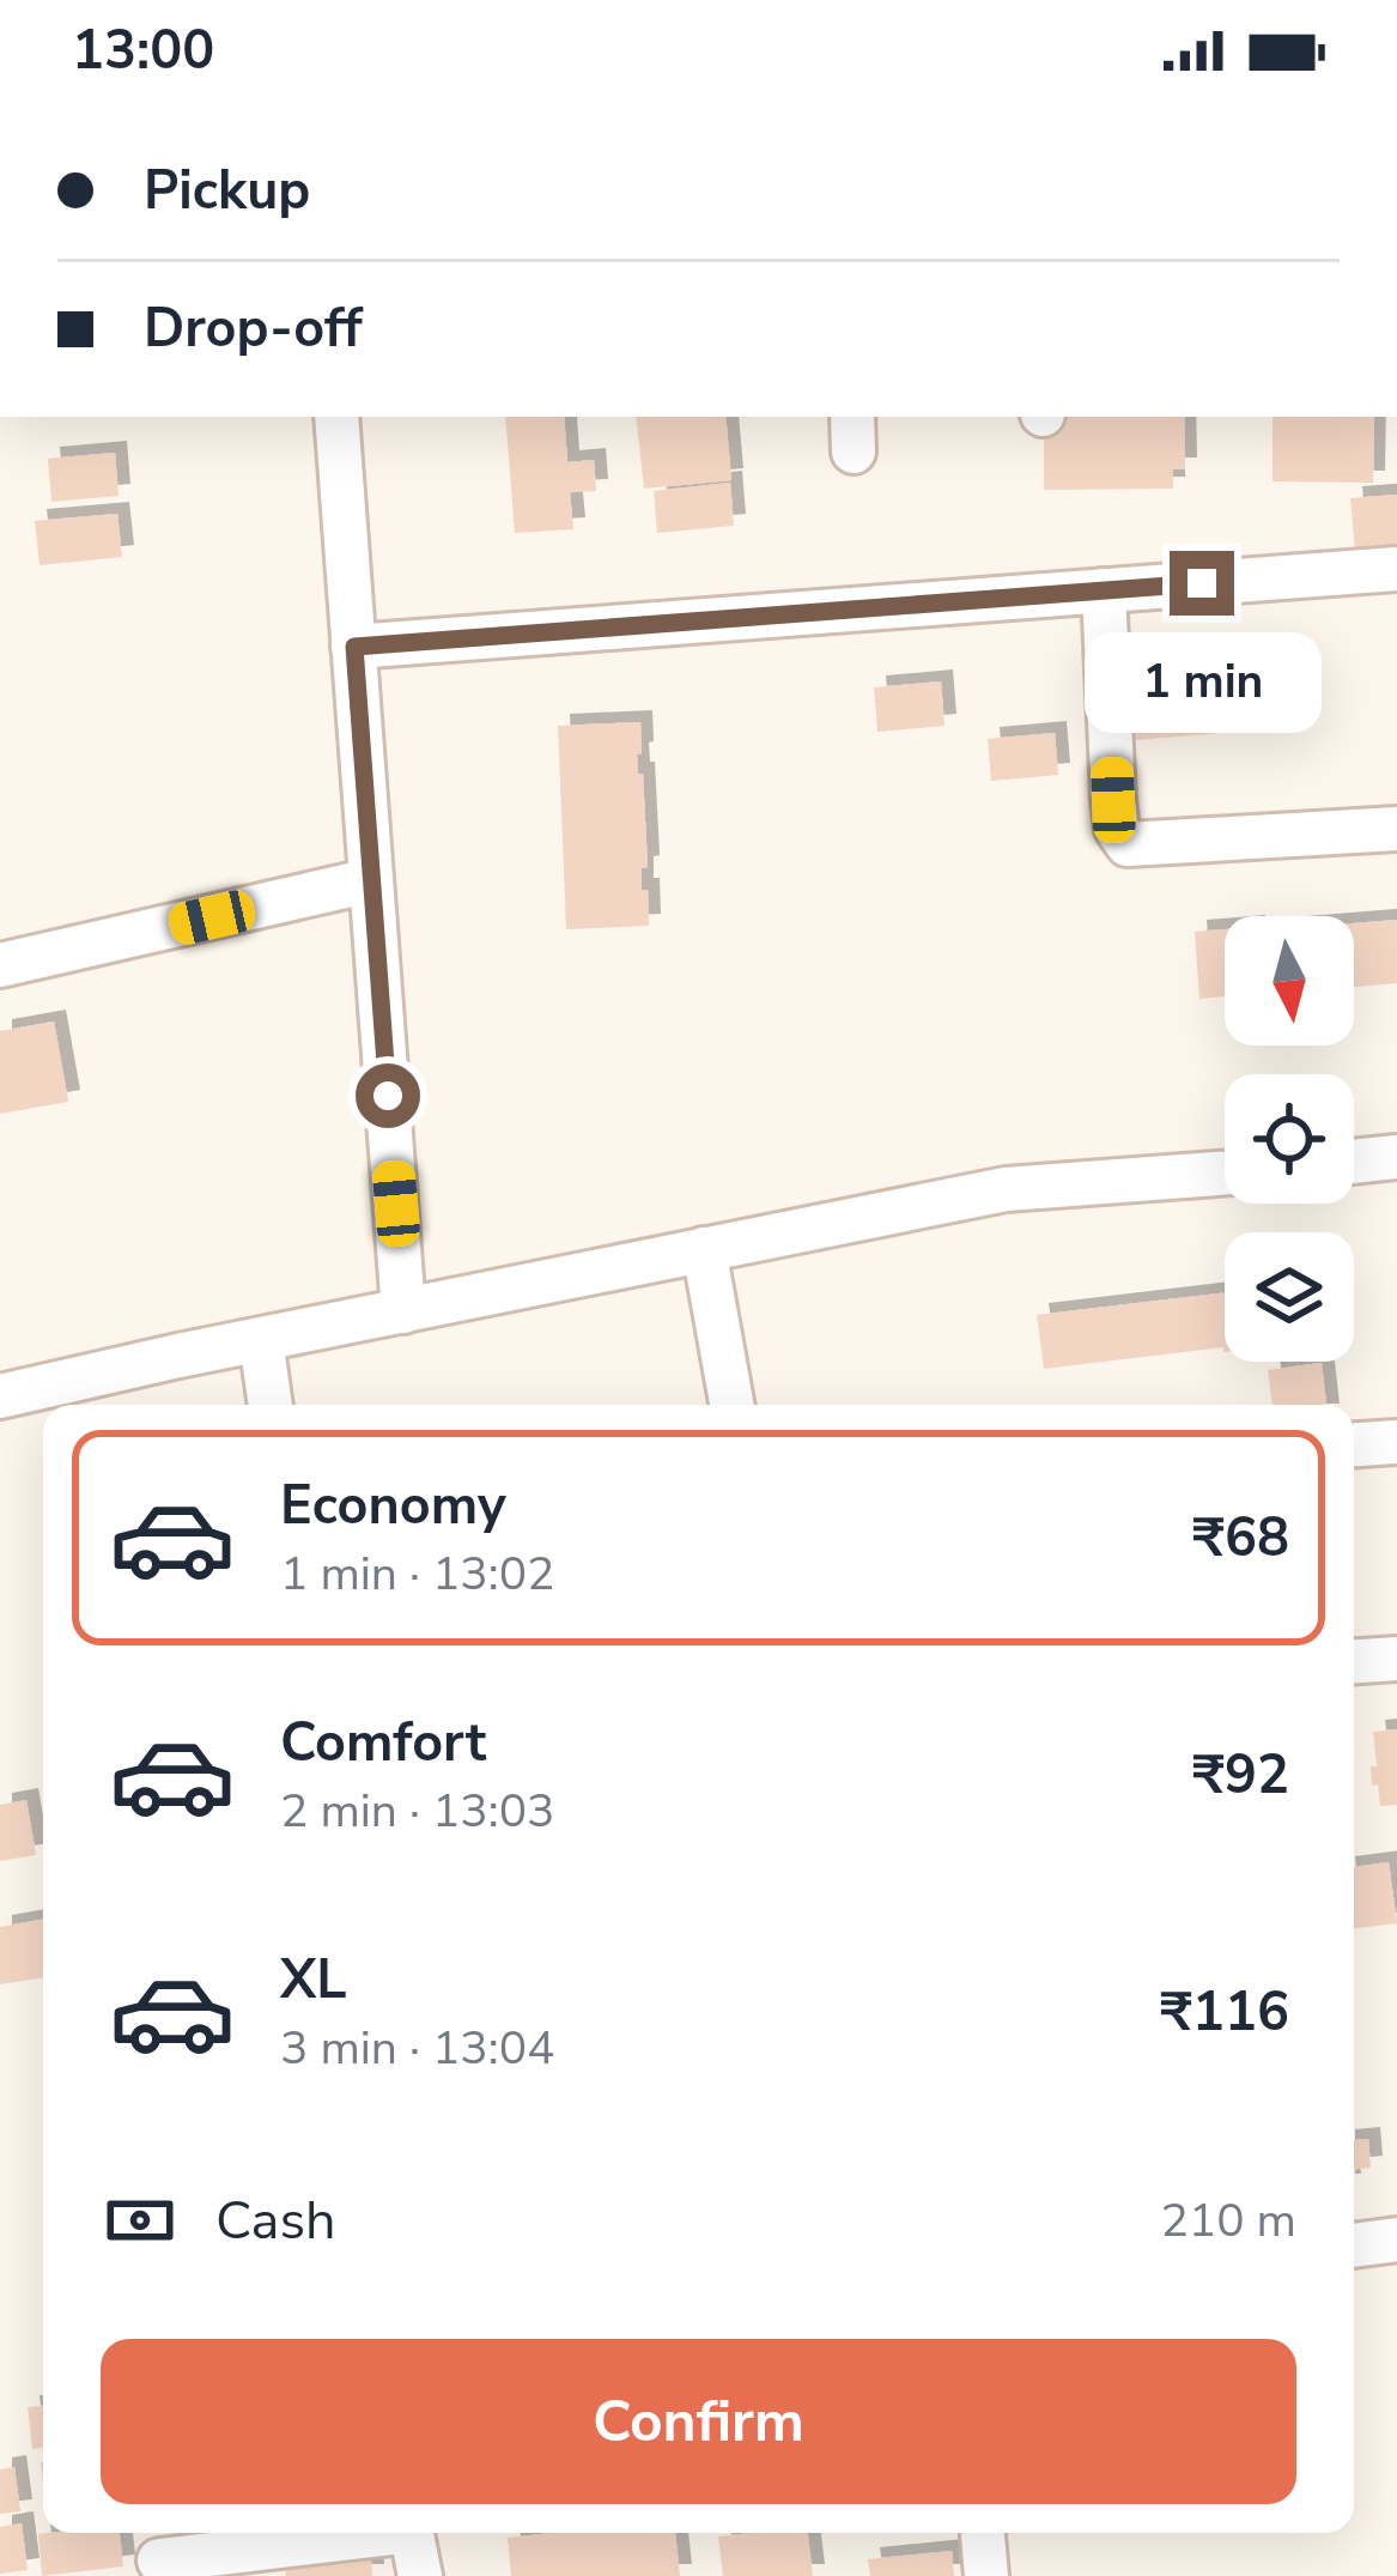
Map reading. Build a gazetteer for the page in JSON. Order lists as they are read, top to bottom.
{
  "north": "bottom",
  "page": {
    "status": "13:00",
    "banner": ["Pickup", "Drop-off"],
    "bubble": "1 min",
    "list": [
      {
        "name": "Economy",
        "note": "1 min · 13:02",
        "value": "₹68"
      },
      {
        "name": "Comfort",
        "note": "2 min · 13:03",
        "value": "₹92"
      },
      {
        "name": "XL",
        "note": "3 min · 13:04",
        "value": "₹116"
      }
    ],
    "pay": ["Cash", "210 m"],
    "buttons": "Confirm"
  }
}
